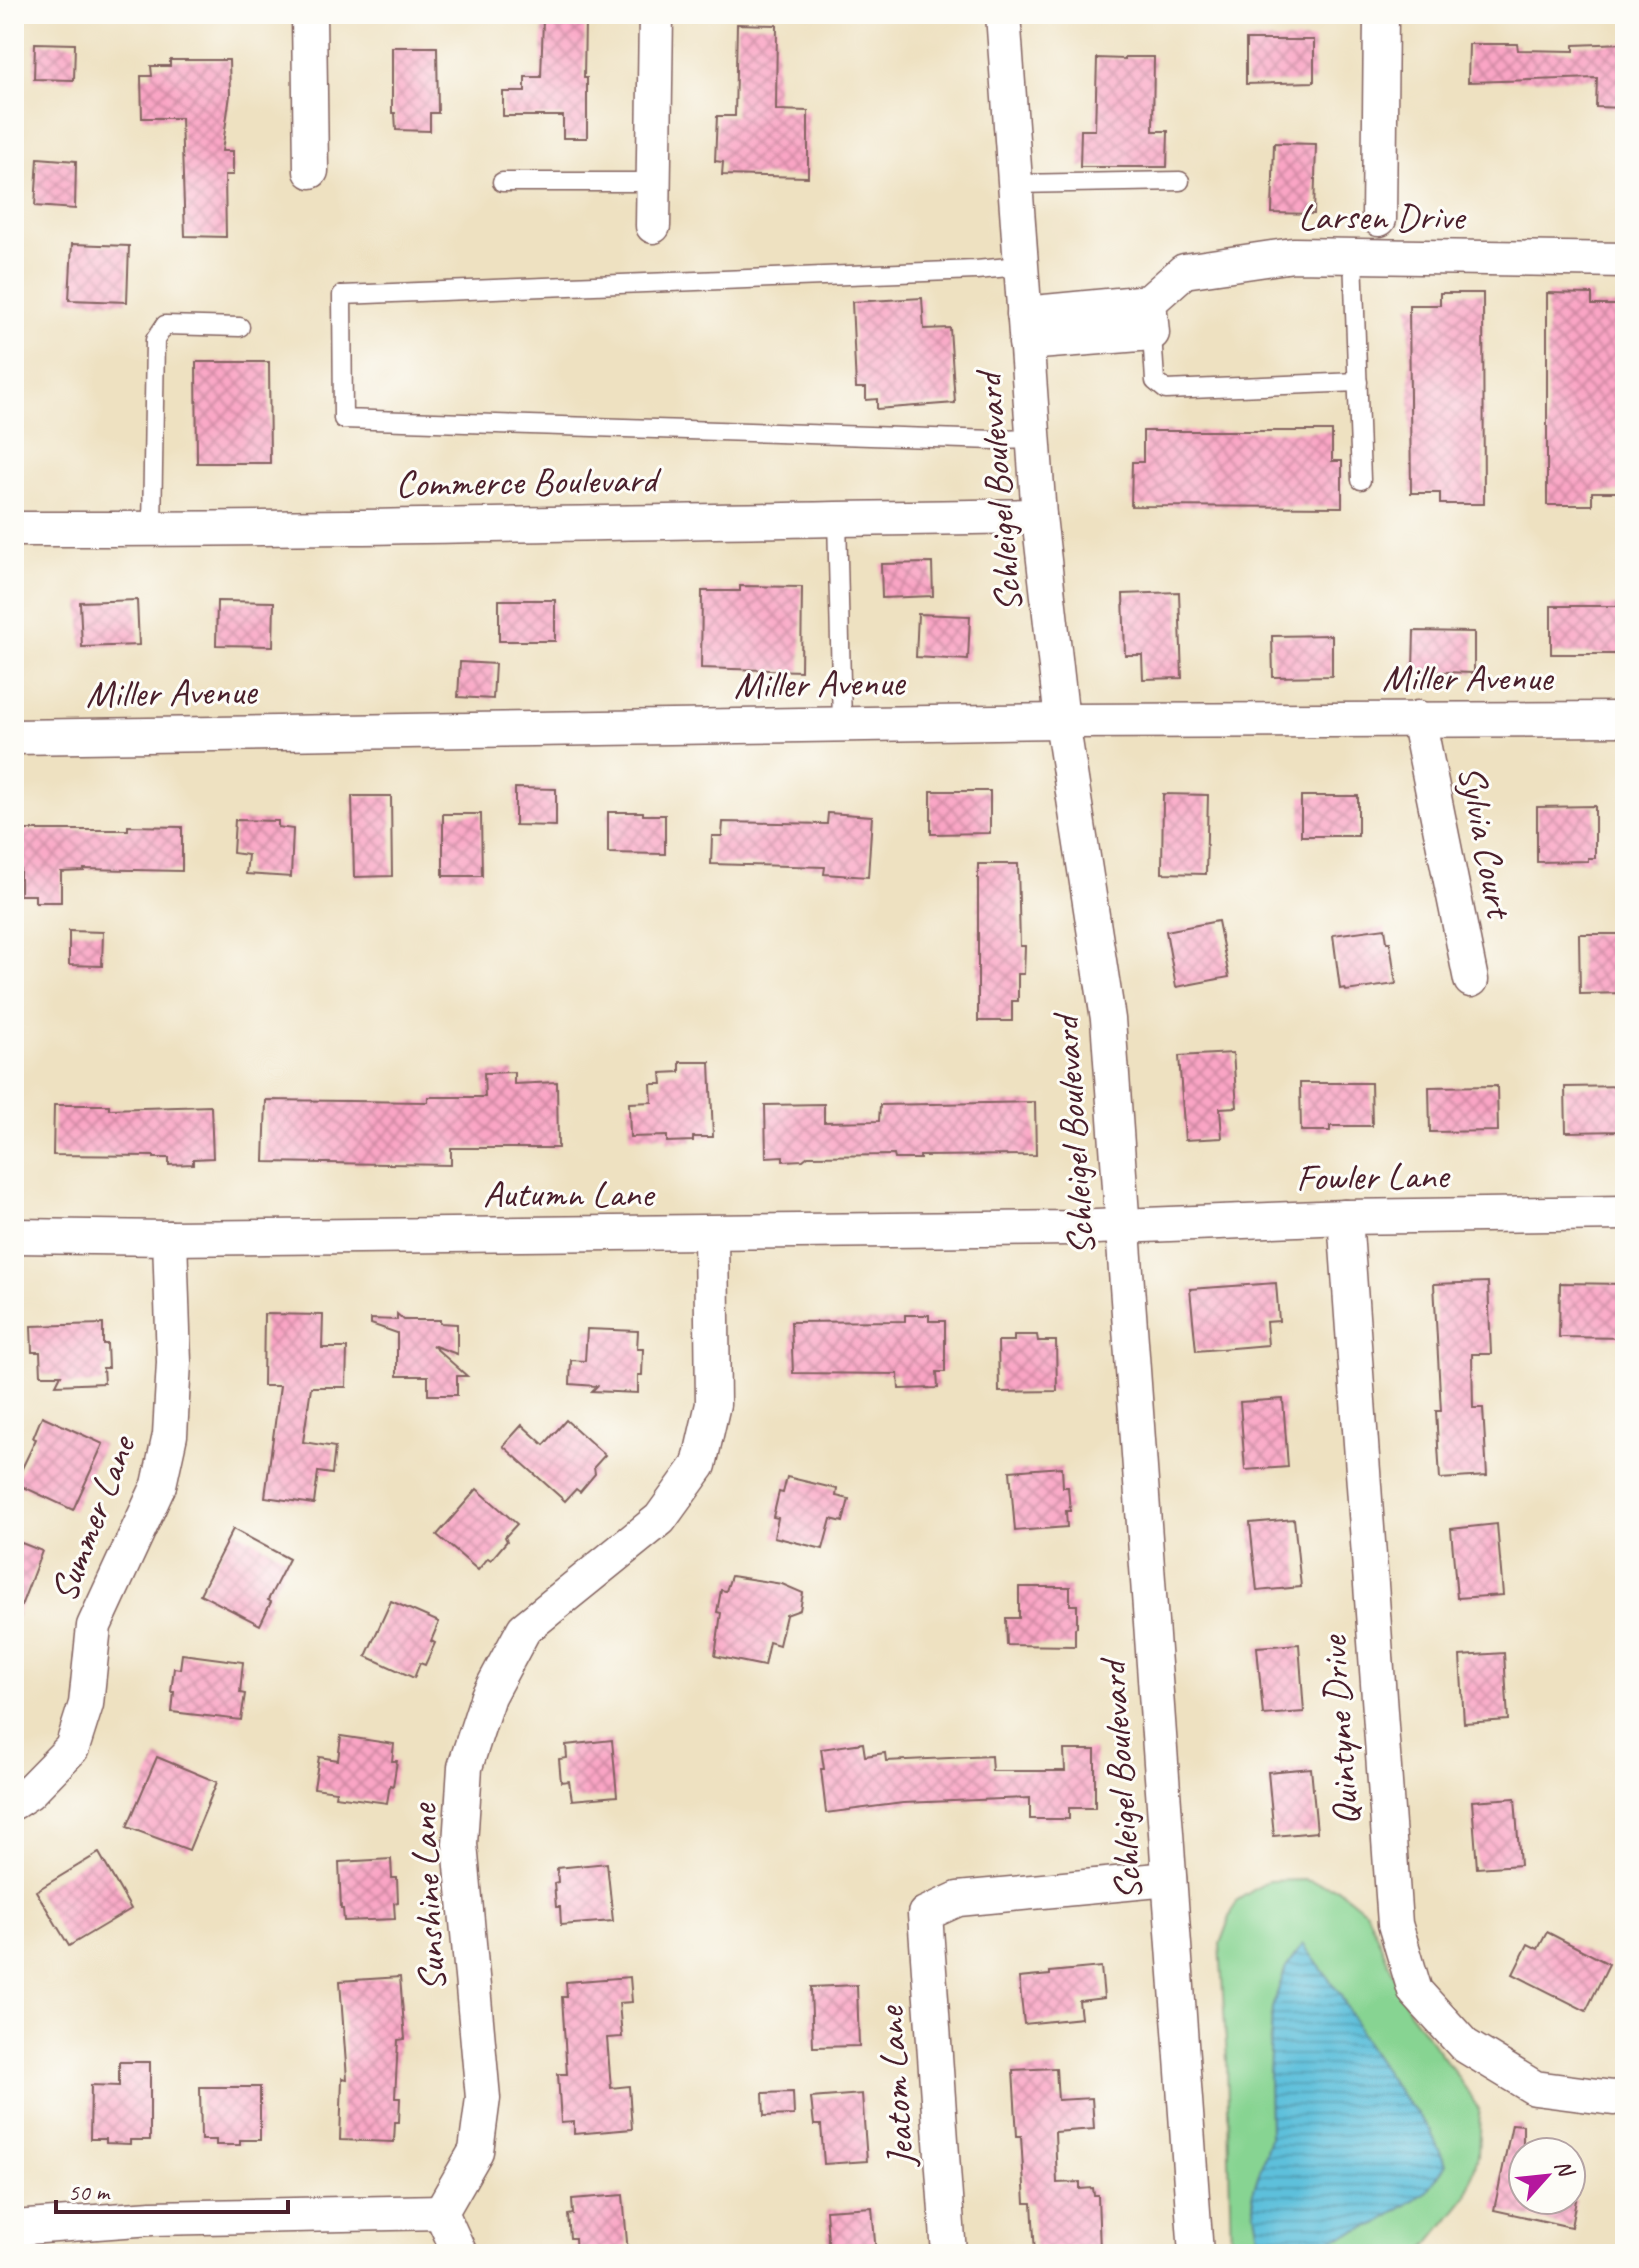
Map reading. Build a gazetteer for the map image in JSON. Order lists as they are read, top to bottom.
{
  "streets": {
    "street": [
      "Larsen Drive",
      "Commerce Boulevard",
      "Schleigel Boulevard",
      "Miller Avenue",
      "Sylvia Court",
      "Fowler Lane",
      "Autumn Lane",
      "Summer Lane",
      "Quintyne Drive",
      "Sunshine Lane",
      "Jeatom Lane"
    ]
  },
  "crossings": [
    ["Commerce Boulevard", "Schleigel Boulevard"],
    ["Schleigel Boulevard", "Miller Avenue"],
    ["Schleigel Boulevard", "Fowler Lane"],
    ["Schleigel Boulevard", "Autumn Lane"],
    ["Schleigel Boulevard", "Jeatom Lane"],
    ["Miller Avenue", "Sylvia Court"],
    ["Fowler Lane", "Autumn Lane"],
    ["Fowler Lane", "Quintyne Drive"],
    ["Autumn Lane", "Summer Lane"],
    ["Autumn Lane", "Sunshine Lane"]
  ],
  "scale_bar": "50 m",
  "north": "top right"
}
